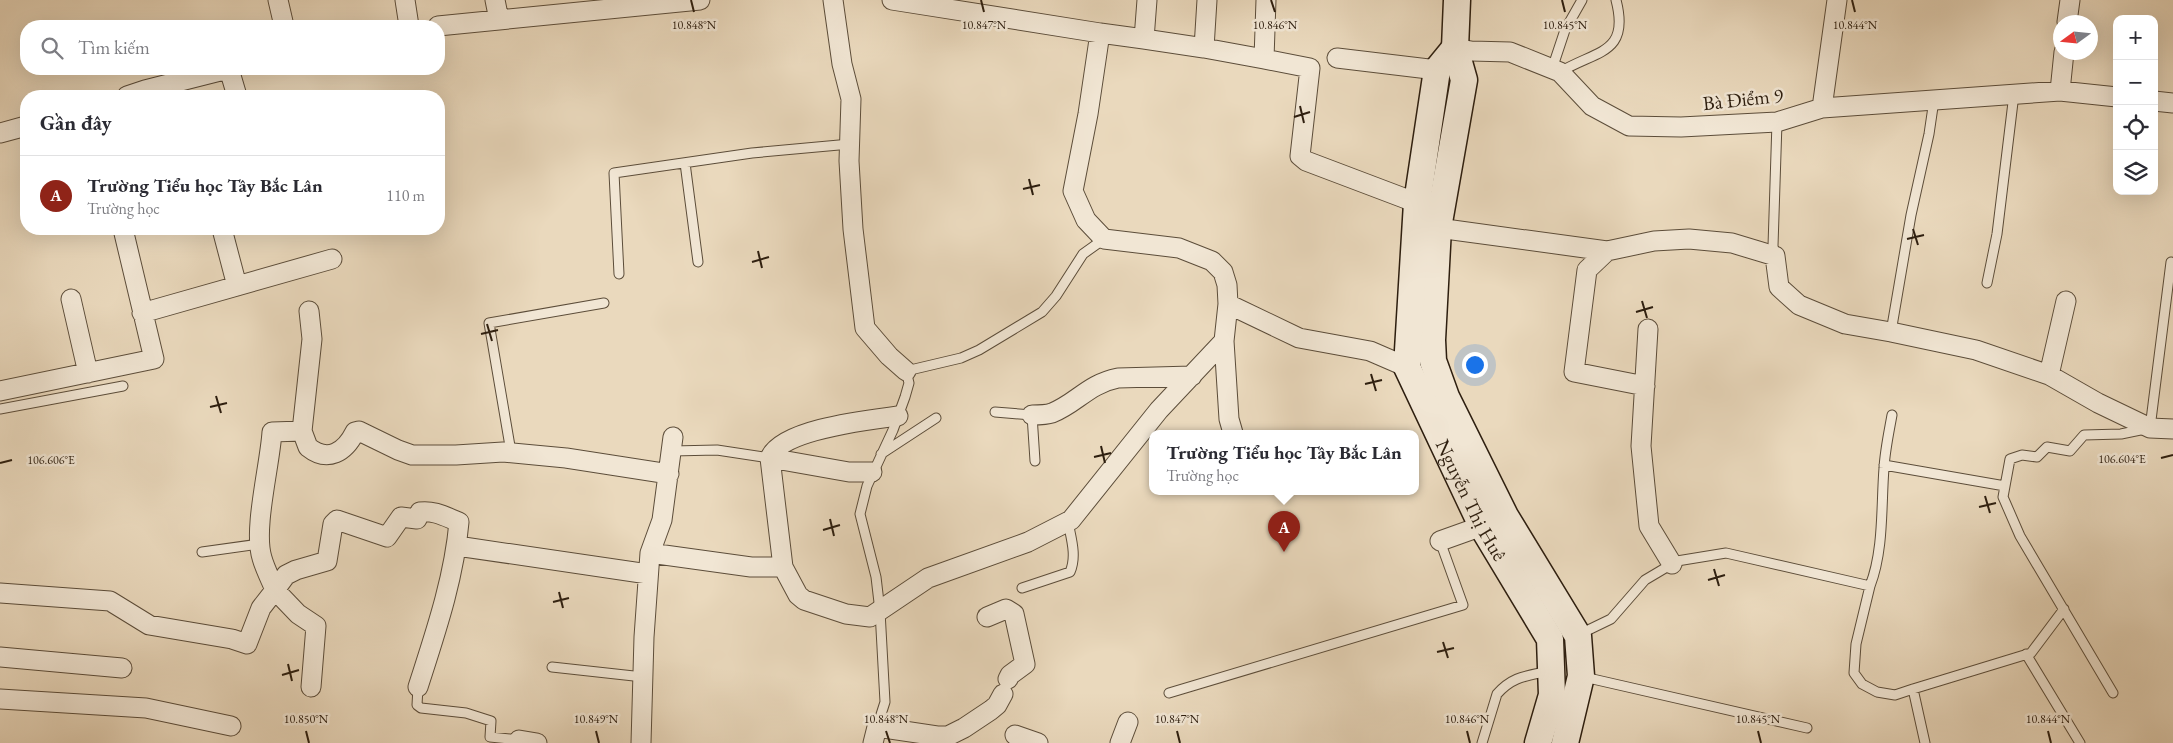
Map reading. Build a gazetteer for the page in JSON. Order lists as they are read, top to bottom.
{
  "streets": {
    "street": ["Bà Điểm 9", "Nguyễn Thị Huê"]
  },
  "crossings": [
    ["Bà Điểm 9", "Nguyễn Thị Huê"]
  ],
  "north": "left",
  "page": {
    "map_buttons": ["+", "−"],
    "search": "Tìm kiếm",
    "heading": "Gần đây",
    "list": [
      {
        "mark": "A",
        "name": "Trường Tiểu học Tây Bắc Lân",
        "note": "Trường học",
        "value": "110 m"
      }
    ],
    "popup": ["Trường Tiểu học Tây Bắc Lân", "Trường học"],
    "pins": "A"
  },
  "coordinates": [
    "10.848°N",
    "10.845°N",
    "10.844°N",
    "10.847°N",
    "10.846°N",
    "106.604°E",
    "106.606°E",
    "10.850°N",
    "10.849°N"
  ]
}
